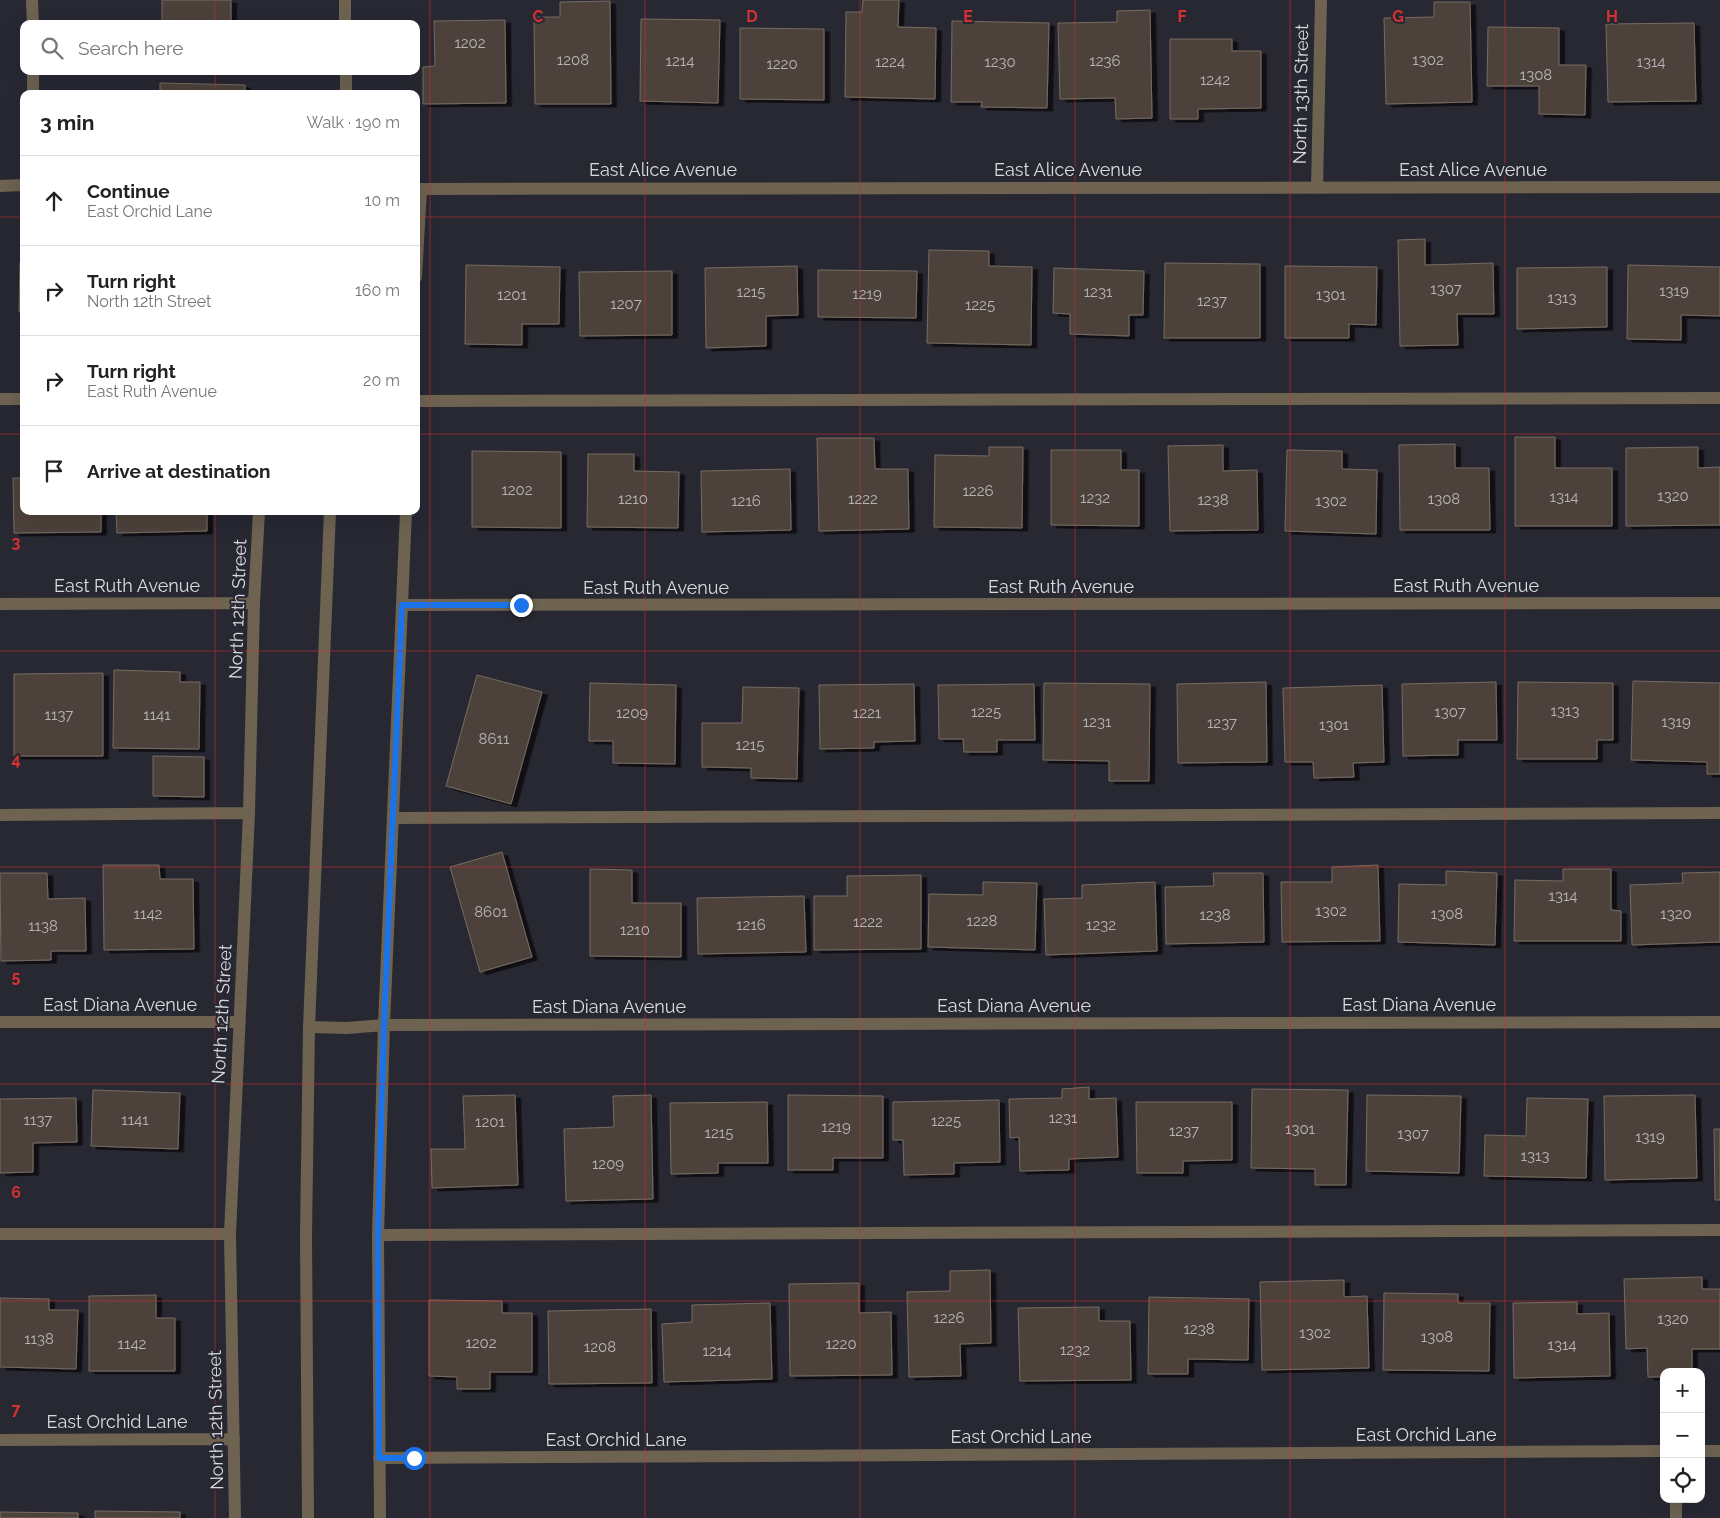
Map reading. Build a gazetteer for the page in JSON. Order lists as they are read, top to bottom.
{
  "streets": {
    "street": [
      "North 13th Street",
      "East Alice Avenue",
      "East Ruth Avenue",
      "North 12th Street",
      "East Diana Avenue",
      "East Orchid Lane"
    ]
  },
  "crossings": [
    ["North 13th Street", "East Alice Avenue"],
    ["East Ruth Avenue", "North 12th Street"],
    ["North 12th Street", "East Diana Avenue"],
    ["North 12th Street", "East Orchid Lane"]
  ],
  "house_numbers": [
    "1202",
    "1208",
    "1302",
    "1214",
    "1236",
    "1224",
    "1230",
    "1314",
    "1220",
    "1308",
    "1242",
    "1307",
    "1319",
    "1215",
    "1231",
    "1219",
    "1201",
    "1301",
    "1313",
    "1237",
    "1207",
    "1225",
    "1202",
    "1226",
    "1320",
    "1314",
    "1232",
    "1210",
    "1222",
    "1308",
    "1238",
    "1216",
    "1302",
    "1313",
    "1225",
    "1307",
    "1209",
    "1221",
    "1137",
    "1141",
    "1231",
    "1319",
    "1237",
    "1301",
    "8611",
    "1215",
    "1314",
    "1302",
    "8601",
    "1142",
    "1308",
    "1320",
    "1238",
    "1228",
    "1222",
    "1216",
    "1232",
    "1138",
    "1210",
    "1231",
    "1137",
    "1141",
    "1225",
    "1201",
    "1219",
    "1301",
    "1237",
    "1215",
    "1307",
    "1319",
    "1313",
    "1209",
    "1226",
    "1320",
    "1238",
    "1302",
    "1308",
    "1138",
    "1202",
    "1142",
    "1220",
    "1314",
    "1208",
    "1232",
    "1214"
  ],
  "page": {
    "search": "Search here",
    "heading": ["3 min", "Walk · 190 m"],
    "list": [
      ["Continue", "East Orchid Lane", "10 m"],
      ["Turn right", "North 12th Street", "160 m"],
      ["Turn right", "East Ruth Avenue", "20 m"],
      "Arrive at destination"
    ],
    "map_buttons": ["+", "−"]
  },
  "grid": {
    "columns": [
      "C",
      "D",
      "E",
      "F",
      "G",
      "H"
    ],
    "rows": [
      "3",
      "4",
      "5",
      "6",
      "7"
    ]
  }
}
